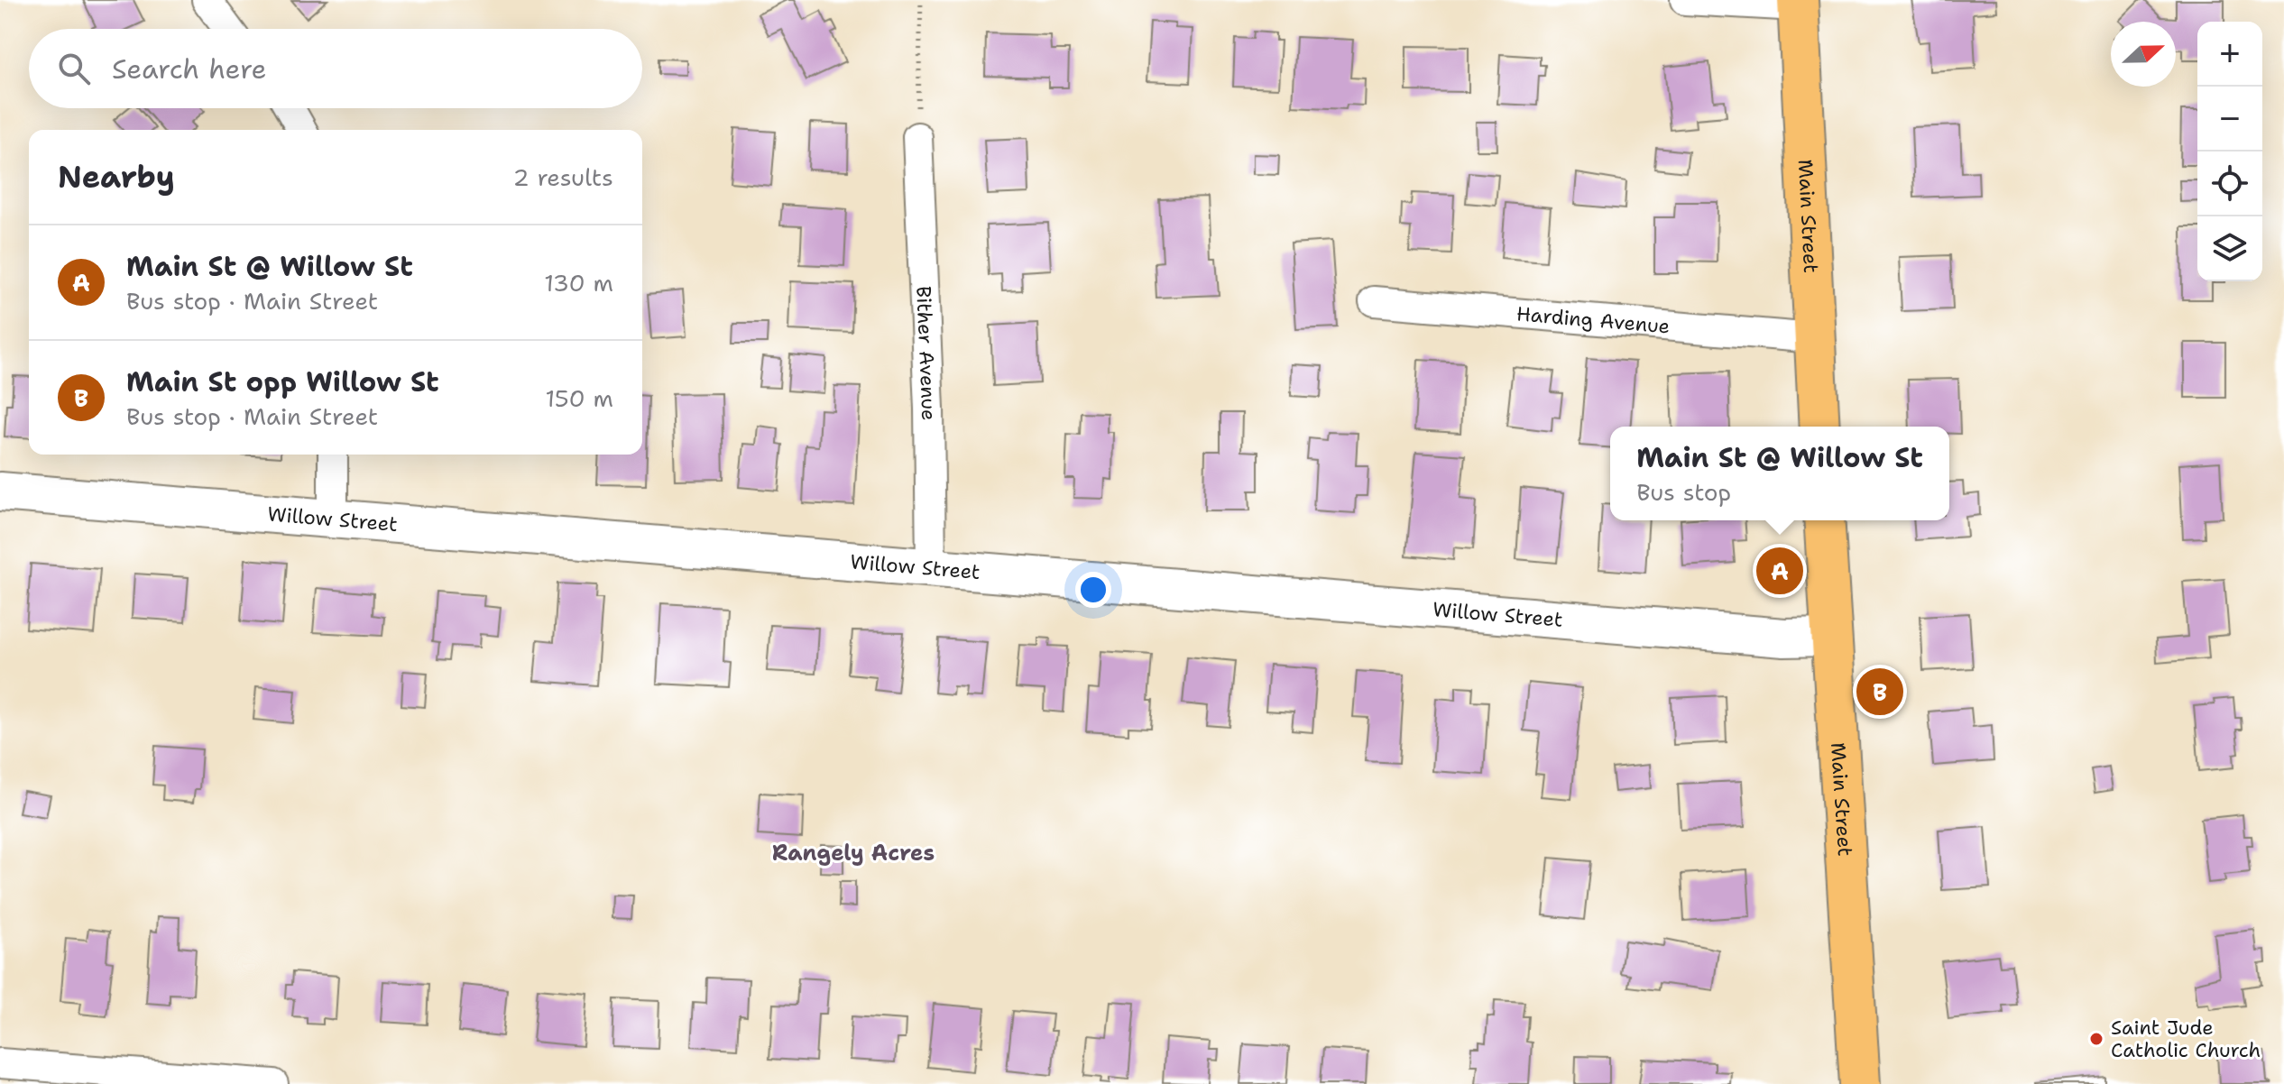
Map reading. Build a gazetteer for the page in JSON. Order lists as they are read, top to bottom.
{
  "streets": {
    "main road": ["Main Street"],
    "street": ["Harding Avenue", "Bither Avenue", "Willow Street"]
  },
  "crossings": [
    ["Main Street", "Harding Avenue"],
    ["Main Street", "Willow Street"],
    ["Bither Avenue", "Willow Street"]
  ],
  "districts": ["Rangely Acres"],
  "places": ["Saint Jude Catholic Church"],
  "north": "right",
  "page": {
    "map_buttons": ["+", "−"],
    "search": "Search here",
    "heading": ["Nearby", "2 results"],
    "list": [
      {
        "mark": "A",
        "name": "Main St @ Willow St",
        "note": "Bus stop · Main Street",
        "value": "130 m"
      },
      {
        "mark": "B",
        "name": "Main St opp Willow St",
        "note": "Bus stop · Main Street",
        "value": "150 m"
      }
    ],
    "popup": ["Main St @ Willow St", "Bus stop"],
    "pins": ["A", "B"]
  }
}
